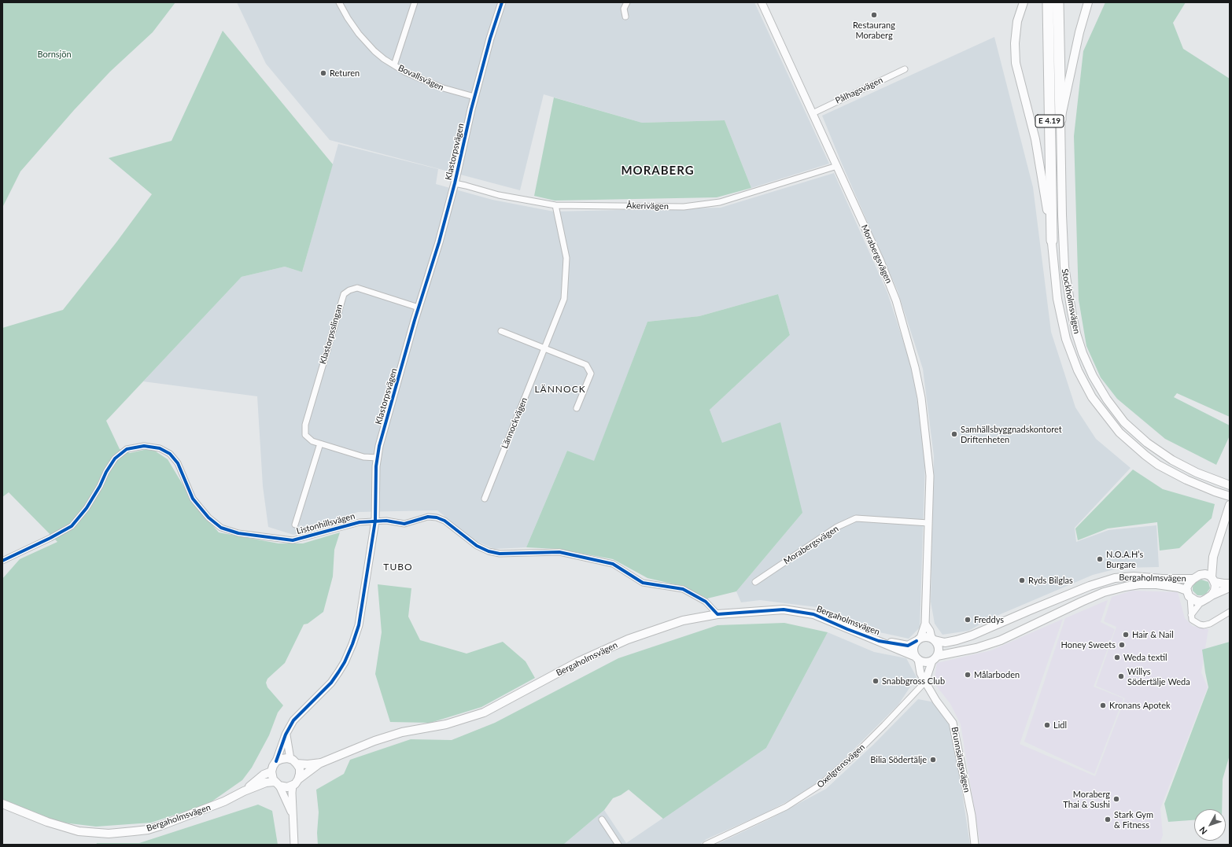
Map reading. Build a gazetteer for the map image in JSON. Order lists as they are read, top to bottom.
{
  "streets": {
    "highway": ["E 4.19"],
    "main road": ["Stockholmsvägen", "Bergaholmsvägen"],
    "street": [
      "Bovallsvägen",
      "Pålhagsvägen",
      "Klastorpsvägen",
      "Åkerivägen",
      "Morabergsvägen",
      "Klastorpsslingan",
      "Lännockvägen",
      "Listonhillsvägen",
      "Brunnsängsvägen",
      "Oxelgrensvägen"
    ]
  },
  "crossings": [
    ["Bovallsvägen", "Klastorpsvägen"],
    ["Pålhagsvägen", "Morabergsvägen"],
    ["E 4.19", "Stockholmsvägen"],
    ["Klastorpsvägen", "Åkerivägen"],
    ["Klastorpsvägen", "Klastorpsslingan"],
    ["Klastorpsvägen", "Listonhillsvägen"],
    ["Klastorpsvägen", "Bergaholmsvägen"],
    ["Åkerivägen", "Morabergsvägen"],
    ["Åkerivägen", "Lännockvägen"],
    ["Morabergsvägen", "Bergaholmsvägen"],
    ["Morabergsvägen", "Brunnsängsvägen"],
    ["Listonhillsvägen", "Bergaholmsvägen"],
    ["Bergaholmsvägen", "Brunnsängsvägen"],
    ["Brunnsängsvägen", "Oxelgrensvägen"]
  ],
  "districts": ["MORABERG", "LÄNNOCK", "TUBO"],
  "parks": ["Bornsjön"],
  "places": [
    "Restaurang Moraberg",
    "Returen",
    "Samhällsbyggnadskontoret Driftenheten",
    "N.O.A.H’s Burgare",
    "Ryds Bilglas",
    "Freddys",
    "Hair & Nail",
    "Honey Sweets",
    "Weda textil",
    "Målarboden",
    "Willys Södertälje Weda",
    "Snabbgross Club",
    "Kronans Apotek",
    "Lidl",
    "Bilia Södertälje",
    "Moraberg Thai & Sushi",
    "Stark Gym & Fitness"
  ],
  "north": "bottom left"
}
